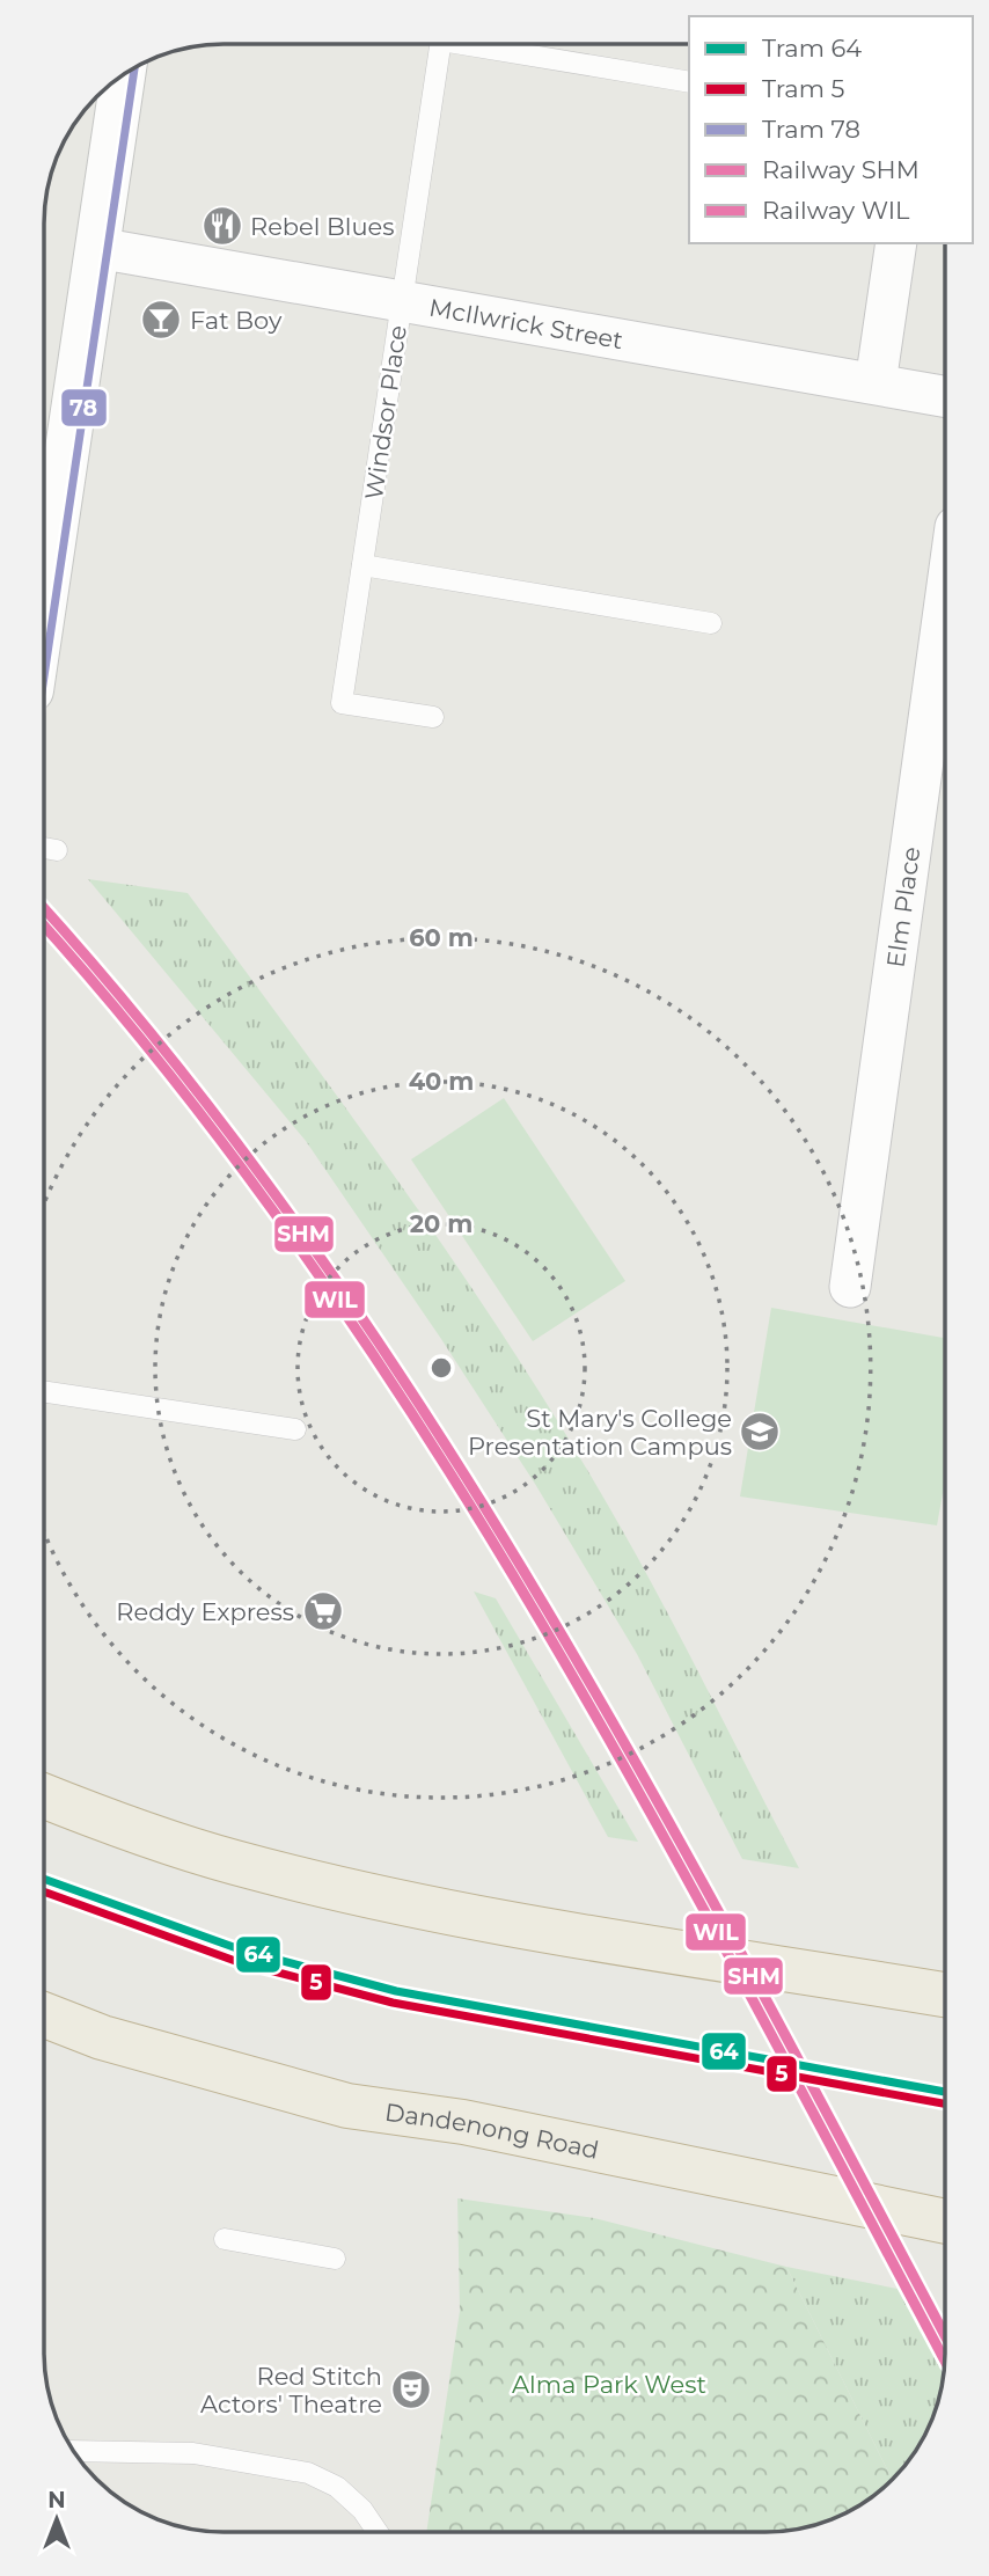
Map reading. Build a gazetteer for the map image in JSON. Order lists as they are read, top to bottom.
{
  "streets": {
    "highway": ["Dandenong Road"],
    "street": ["McIlwrick Street", "Elm Place"],
    "lane": ["Windsor Place"]
  },
  "crossings": [
    ["McIlwrick Street", "Windsor Place"]
  ],
  "parks": ["Alma Park West"],
  "places": {
    "restaurant": ["Rebel Blues"],
    "bar": ["Fat Boy"],
    "school or university": ["St Mary's College Presentation Campus"],
    "supermarket": ["Reddy Express"],
    "theatre": ["Red Stitch Actors' Theatre"]
  },
  "lines": [
    "tram line 78",
    "rail line SHM",
    "rail line WIL",
    "tram line 64",
    "tram line 5"
  ],
  "legend": [
    "Tram 64",
    "Tram 5",
    "Tram 78",
    "Railway SHM",
    "Railway WIL"
  ],
  "north": "top",
  "rings": ["60 m", "40 m", "20 m"]
}
